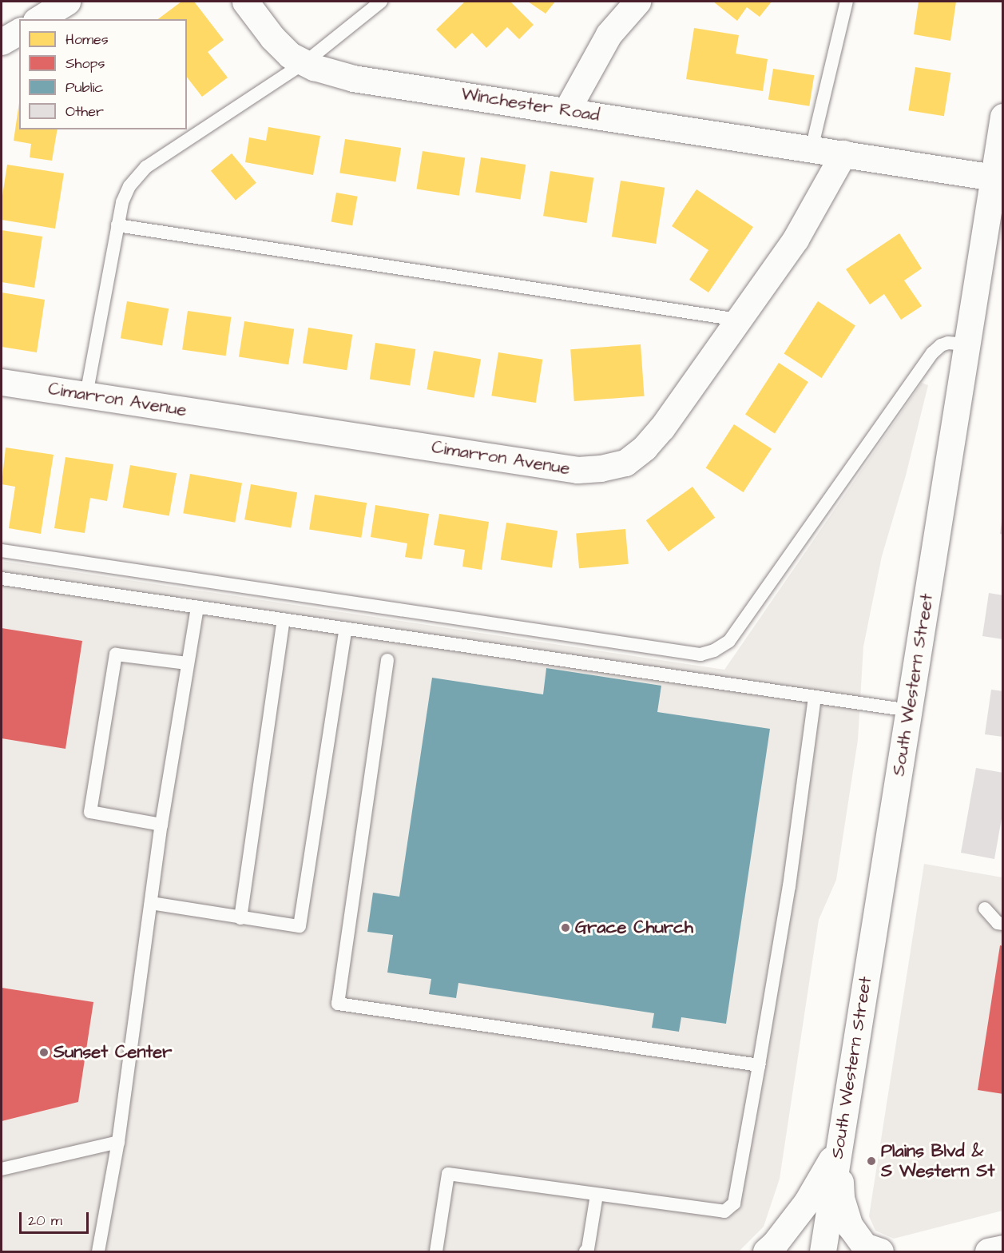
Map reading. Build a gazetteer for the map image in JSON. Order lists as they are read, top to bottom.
{
  "streets": {
    "street": ["Winchester Road", "Cimarron Avenue", "South Western Street"]
  },
  "crossings": [
    ["Winchester Road", "Cimarron Avenue"],
    ["Winchester Road", "South Western Street"]
  ],
  "places": ["Grace Church", "Sunset Center", "Plains Blvd & S Western St"],
  "legend": [
    "Homes",
    "Shops",
    "Public",
    "Other"
  ],
  "scale_bar": "20 m"
}
